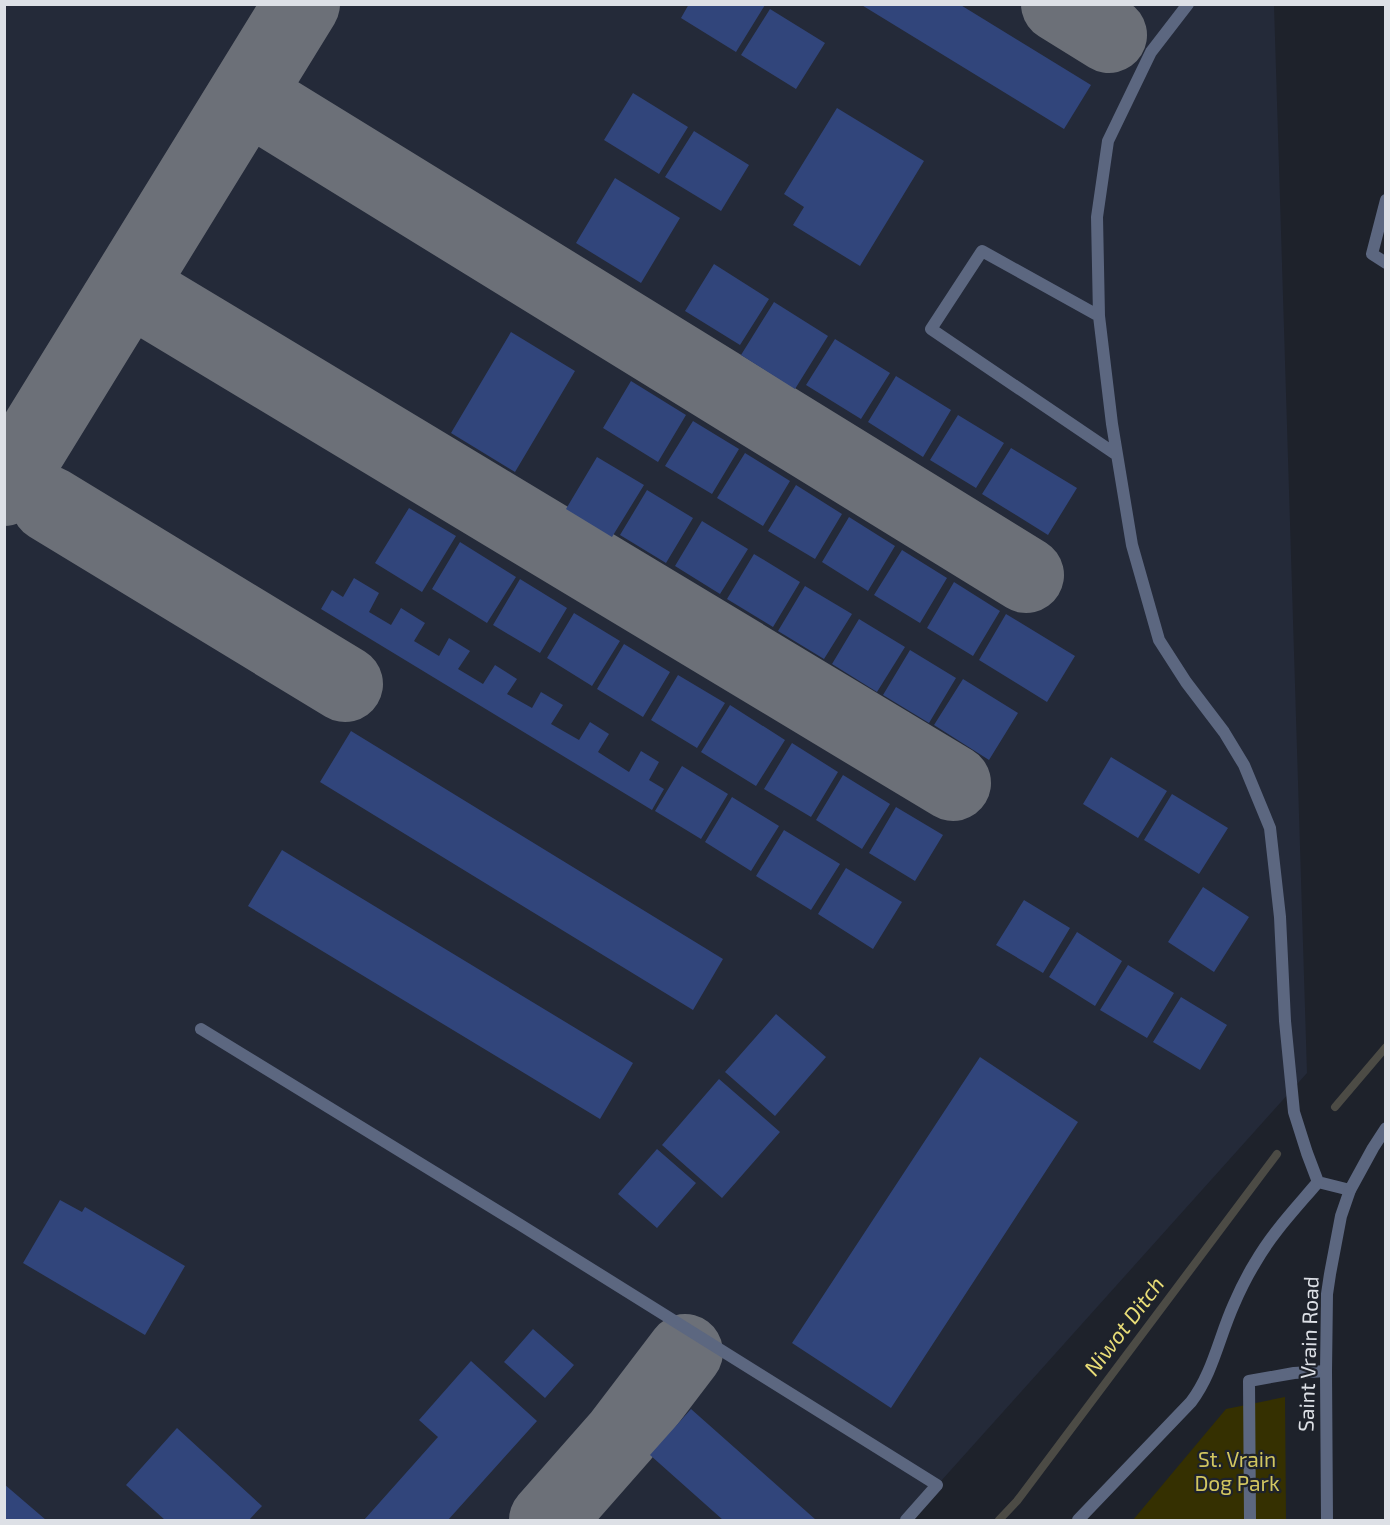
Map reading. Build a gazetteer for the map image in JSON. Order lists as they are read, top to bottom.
{
  "streets": {
    "street": ["Saint Vrain Road"]
  },
  "water": ["Niwot Ditch"],
  "parks": ["St. Vrain Dog Park"]
}
